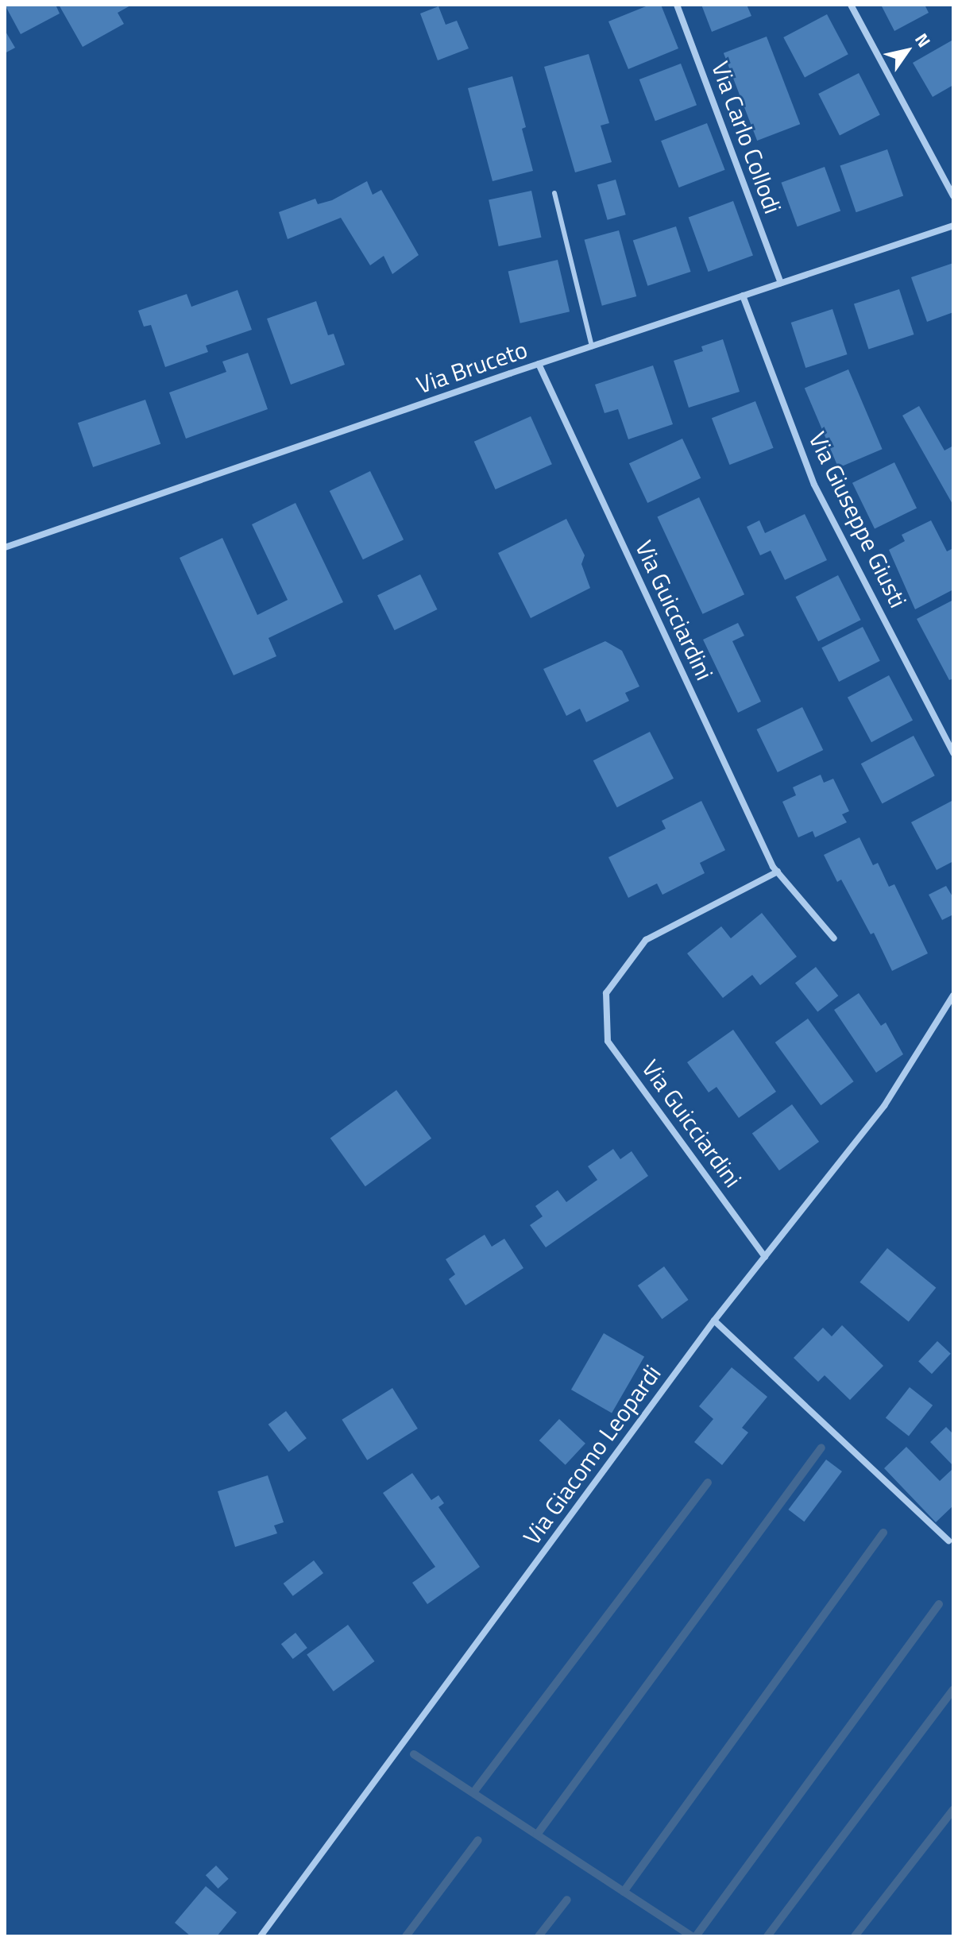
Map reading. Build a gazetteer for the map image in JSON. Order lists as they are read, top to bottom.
{
  "streets": {
    "street": [
      "Via Carlo Collodi",
      "Via Bruceto",
      "Via Giuseppe Giusti",
      "Via Guicciardini",
      "Via Giacomo Leopardi"
    ]
  },
  "crossings": [
    ["Via Carlo Collodi", "Via Bruceto"],
    ["Via Bruceto", "Via Giuseppe Giusti"],
    ["Via Bruceto", "Via Guicciardini"],
    ["Via Guicciardini", "Via Giacomo Leopardi"]
  ],
  "north": "top right"
}
